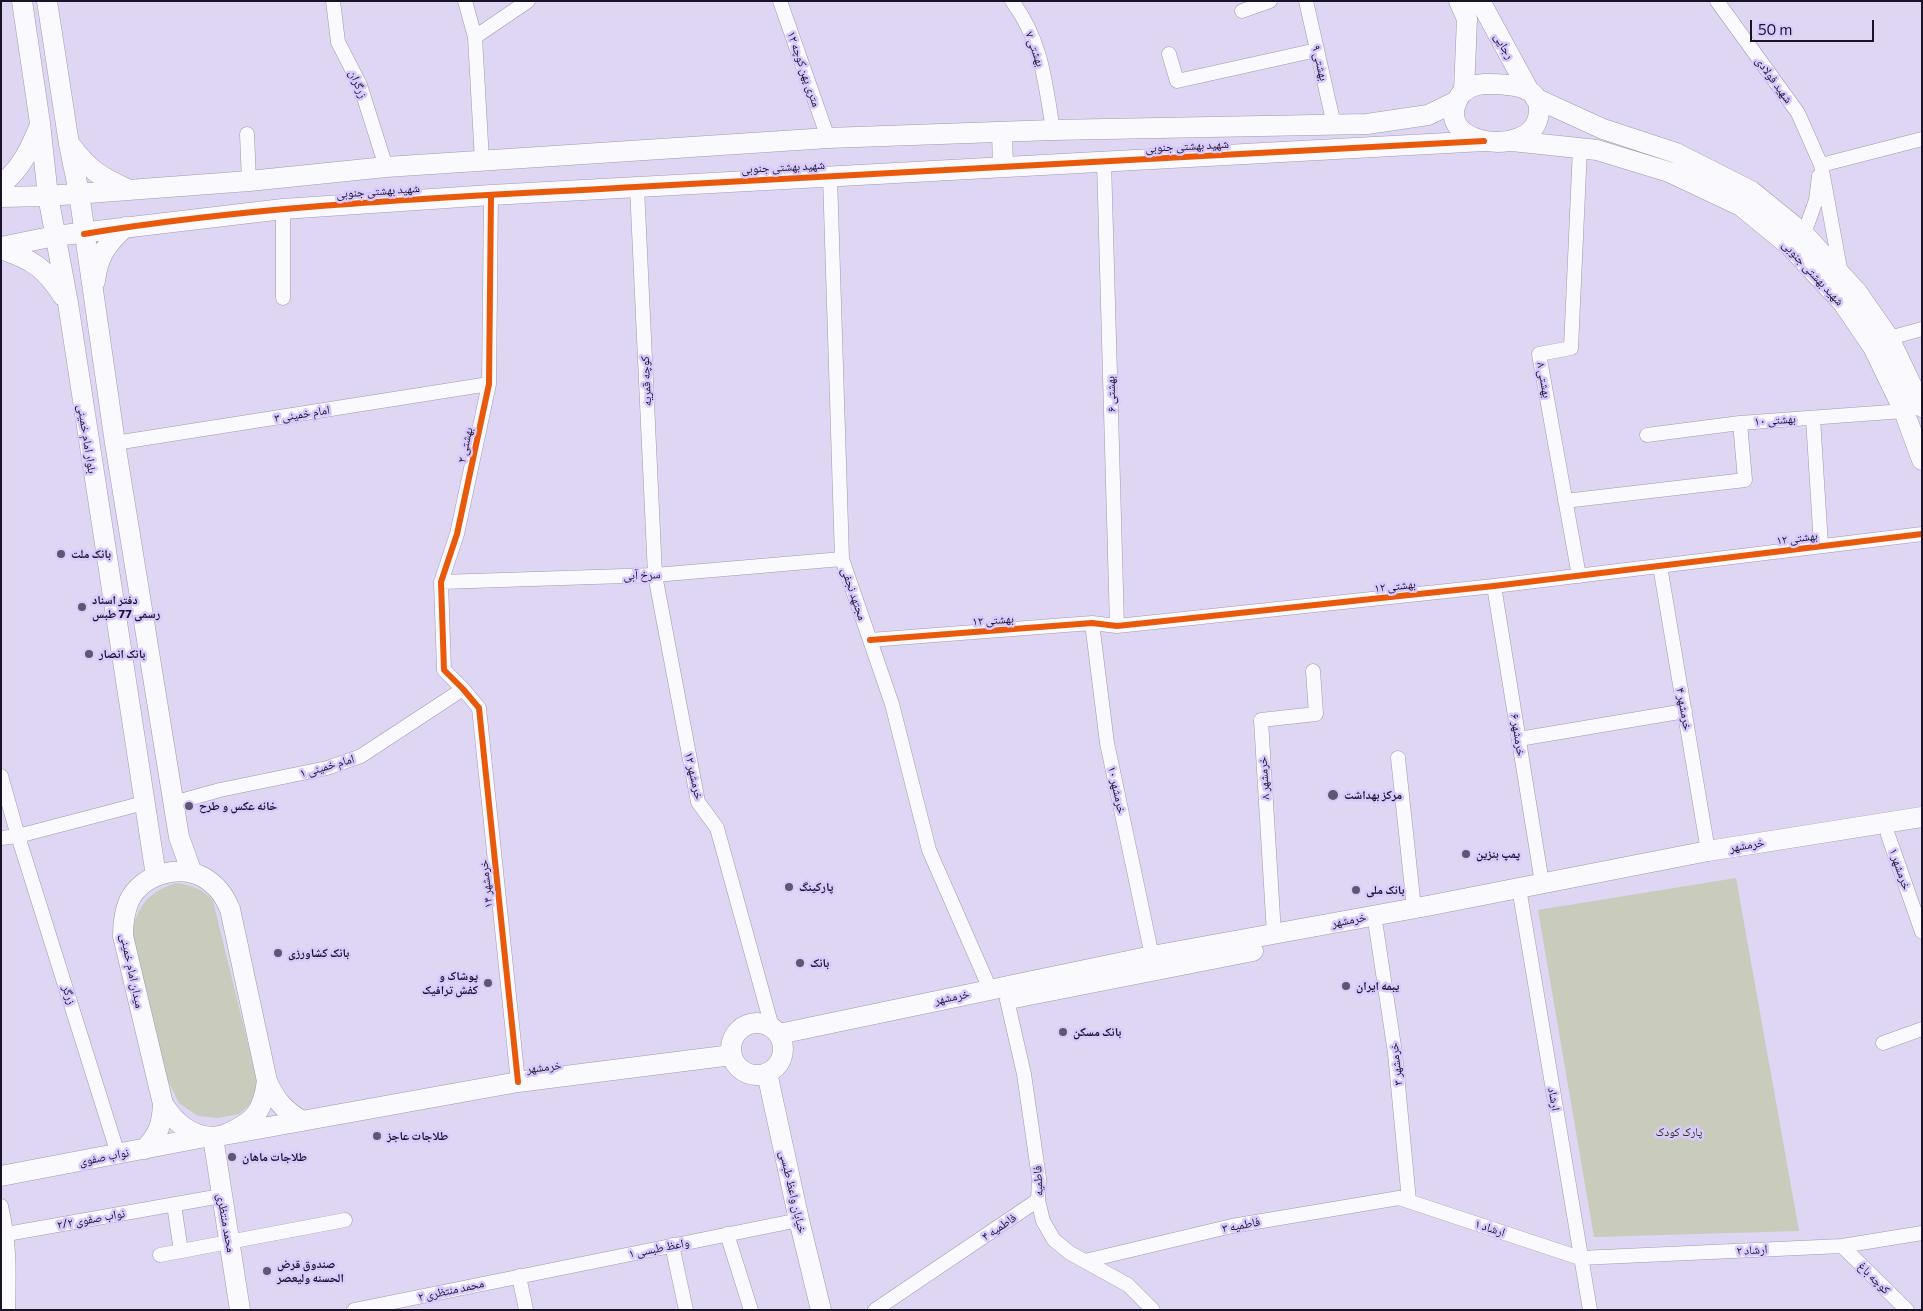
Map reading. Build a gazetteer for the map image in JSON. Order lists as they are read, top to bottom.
{
  "streets": {
    "main road": [
      "رجایی",
      "شهید بهشتی جنوبی",
      "بلوار امام خمینی",
      "خرمشهر",
      "میدان امام خمینی",
      "نواب صفوی",
      "خیابان واعظ طبسی",
      "محمد منتظری"
    ],
    "street": [
      "بهشتی ۷",
      "بهشتی ۹",
      "۱۲ متری پهن کوچه",
      "شهید فولادی",
      "زرگران",
      "بهشتی ۸",
      "کوچه قمریه",
      "بهشتی ۶",
      "امام خمینی ۳",
      "بهشتی ۱۰",
      "بهشتی ۲",
      "بهشتی ۱۲",
      "سرخ آبی",
      "مجتهد نجفی",
      "خرمشهر ۴",
      "خرمشهر ۶",
      "امام خمینی ۱",
      "خرمشهر ۱۲",
      "خرمشهر ۸",
      "خرمشهر ۱۰",
      "خرمشهر ۱",
      "خرمشهر ۱۴",
      "زرگر",
      "خرمشهر ۳",
      "ارشاد",
      "فاطمیه",
      "نواب صفوی ۲/۲",
      "فاطمیه ۳",
      "فاطمیه ۴",
      "ارشاد ۱",
      "واعظ طبسی ۱",
      "ارشاد ۲",
      "کوچه باغ",
      "محمد منتظری ۲"
    ]
  },
  "crossings": [
    ["رجایی", "شهید بهشتی جنوبی"],
    ["بهشتی ۷", "شهید بهشتی جنوبی"],
    ["بهشتی ۹", "شهید بهشتی جنوبی"],
    ["۱۲ متری پهن کوچه", "شهید بهشتی جنوبی"],
    ["شهید فولادی", "شهید بهشتی جنوبی"],
    ["زرگران", "شهید بهشتی جنوبی"],
    ["شهید بهشتی جنوبی", "بهشتی ۸"],
    ["شهید بهشتی جنوبی", "کوچه قمریه"],
    ["شهید بهشتی جنوبی", "بهشتی ۶"],
    ["شهید بهشتی جنوبی", "بهشتی ۱۰"],
    ["شهید بهشتی جنوبی", "بلوار امام خمینی"],
    ["شهید بهشتی جنوبی", "بهشتی ۲"],
    ["شهید بهشتی جنوبی", "مجتهد نجفی"],
    ["بهشتی ۸", "بهشتی ۱۲"],
    ["کوچه قمریه", "سرخ آبی"],
    ["کوچه قمریه", "خرمشهر ۱۲"],
    ["بهشتی ۶", "بهشتی ۱۲"],
    ["امام خمینی ۳", "بهشتی ۲"],
    ["بلوار امام خمینی", "میدان امام خمینی"],
    ["بهشتی ۲", "سرخ آبی"],
    ["بهشتی ۲", "امام خمینی ۱"],
    ["بهشتی ۲", "خرمشهر ۱۴"],
    ["بهشتی ۱۲", "مجتهد نجفی"],
    ["بهشتی ۱۲", "خرمشهر ۴"],
    ["بهشتی ۱۲", "خرمشهر ۶"],
    ["بهشتی ۱۲", "خرمشهر ۱۰"],
    ["سرخ آبی", "مجتهد نجفی"],
    ["سرخ آبی", "خرمشهر ۱۲"],
    ["مجتهد نجفی", "خرمشهر"],
    ["مجتهد نجفی", "فاطمیه"],
    ["خرمشهر ۴", "خرمشهر"],
    ["خرمشهر ۶", "خرمشهر"],
    ["امام خمینی ۱", "خرمشهر ۱۴"],
    ["خرمشهر ۱۲", "خرمشهر"],
    ["خرمشهر ۱۲", "خیابان واعظ طبسی"],
    ["خرمشهر ۸", "خرمشهر"],
    ["خرمشهر ۱۰", "خرمشهر"],
    ["خرمشهر", "خرمشهر ۱"],
    ["خرمشهر", "خرمشهر ۱۴"],
    ["خرمشهر", "میدان امام خمینی"],
    ["خرمشهر", "خرمشهر ۳"],
    ["خرمشهر", "ارشاد"],
    ["خرمشهر", "نواب صفوی"],
    ["خرمشهر", "فاطمیه"],
    ["خرمشهر", "خیابان واعظ طبسی"],
    ["خرمشهر", "محمد منتظری"],
    ["میدان امام خمینی", "نواب صفوی"],
    ["میدان امام خمینی", "محمد منتظری"],
    ["زرگر", "نواب صفوی"],
    ["خرمشهر ۳", "فاطمیه ۳"],
    ["خرمشهر ۳", "ارشاد ۱"],
    ["ارشاد", "ارشاد ۱"],
    ["ارشاد", "ارشاد ۲"],
    ["نواب صفوی", "محمد منتظری"],
    ["فاطمیه", "فاطمیه ۳"],
    ["فاطمیه", "فاطمیه ۴"],
    ["خیابان واعظ طبسی", "واعظ طبسی ۱"],
    ["نواب صفوی ۲/۲", "محمد منتظری"],
    ["فاطمیه ۳", "ارشاد ۱"],
    ["ارشاد ۱", "ارشاد ۲"],
    ["واعظ طبسی ۱", "محمد منتظری ۲"],
    ["ارشاد ۲", "کوچه باغ"]
  ],
  "parks": ["پارک کودک"],
  "places": [
    "بانک ملت",
    "دفتر اسناد رسمی 77 طبس",
    "بانک انصار",
    "مرکز بهداشت",
    "خانه عکس و طرح",
    "پمپ بنزین",
    "پارکینگ",
    "بانک ملی",
    "بانک کشاورزی",
    "بانک",
    "پوشاک و کفش ترافیک",
    "یبمه ایران",
    "بانک مسکن",
    "طلاجات عاجز",
    "طلاجات ماهان",
    "صندوق قرض الحسنه ولیعصر"
  ],
  "scale_bar": "50 m"
}
